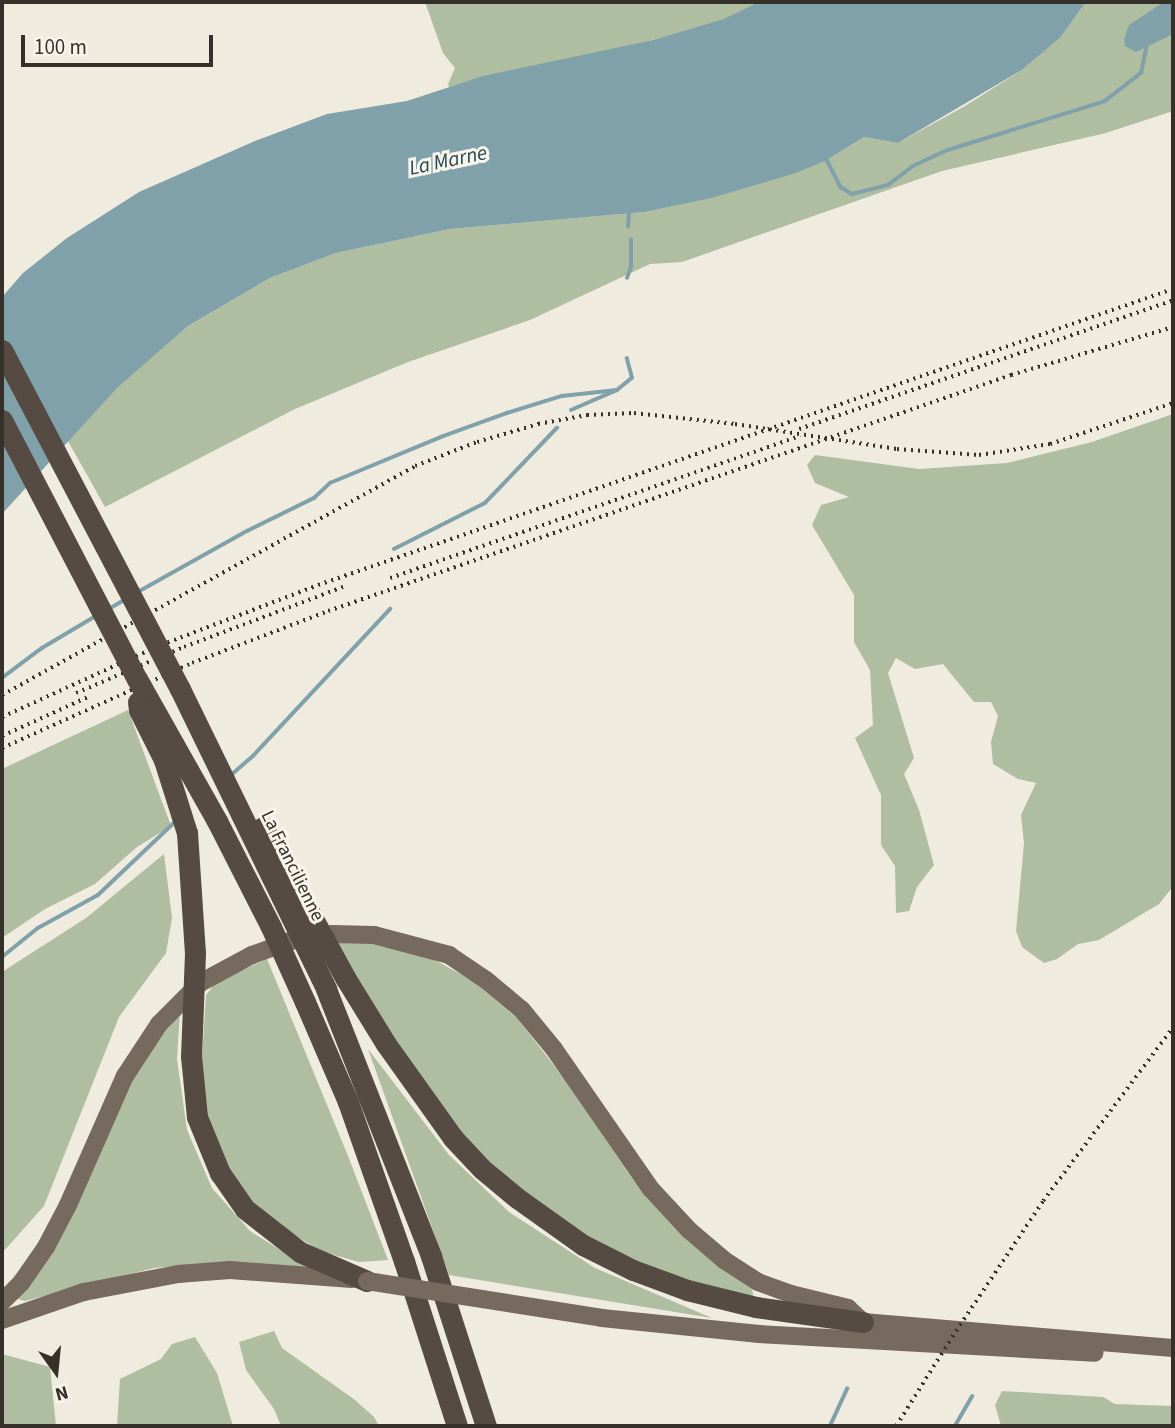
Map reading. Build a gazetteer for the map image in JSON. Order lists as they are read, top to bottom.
{
  "streets": {
    "highway": ["La Francilienne"]
  },
  "water": ["La Marne"],
  "scale_bar": "100 m",
  "north": "bottom"
}
